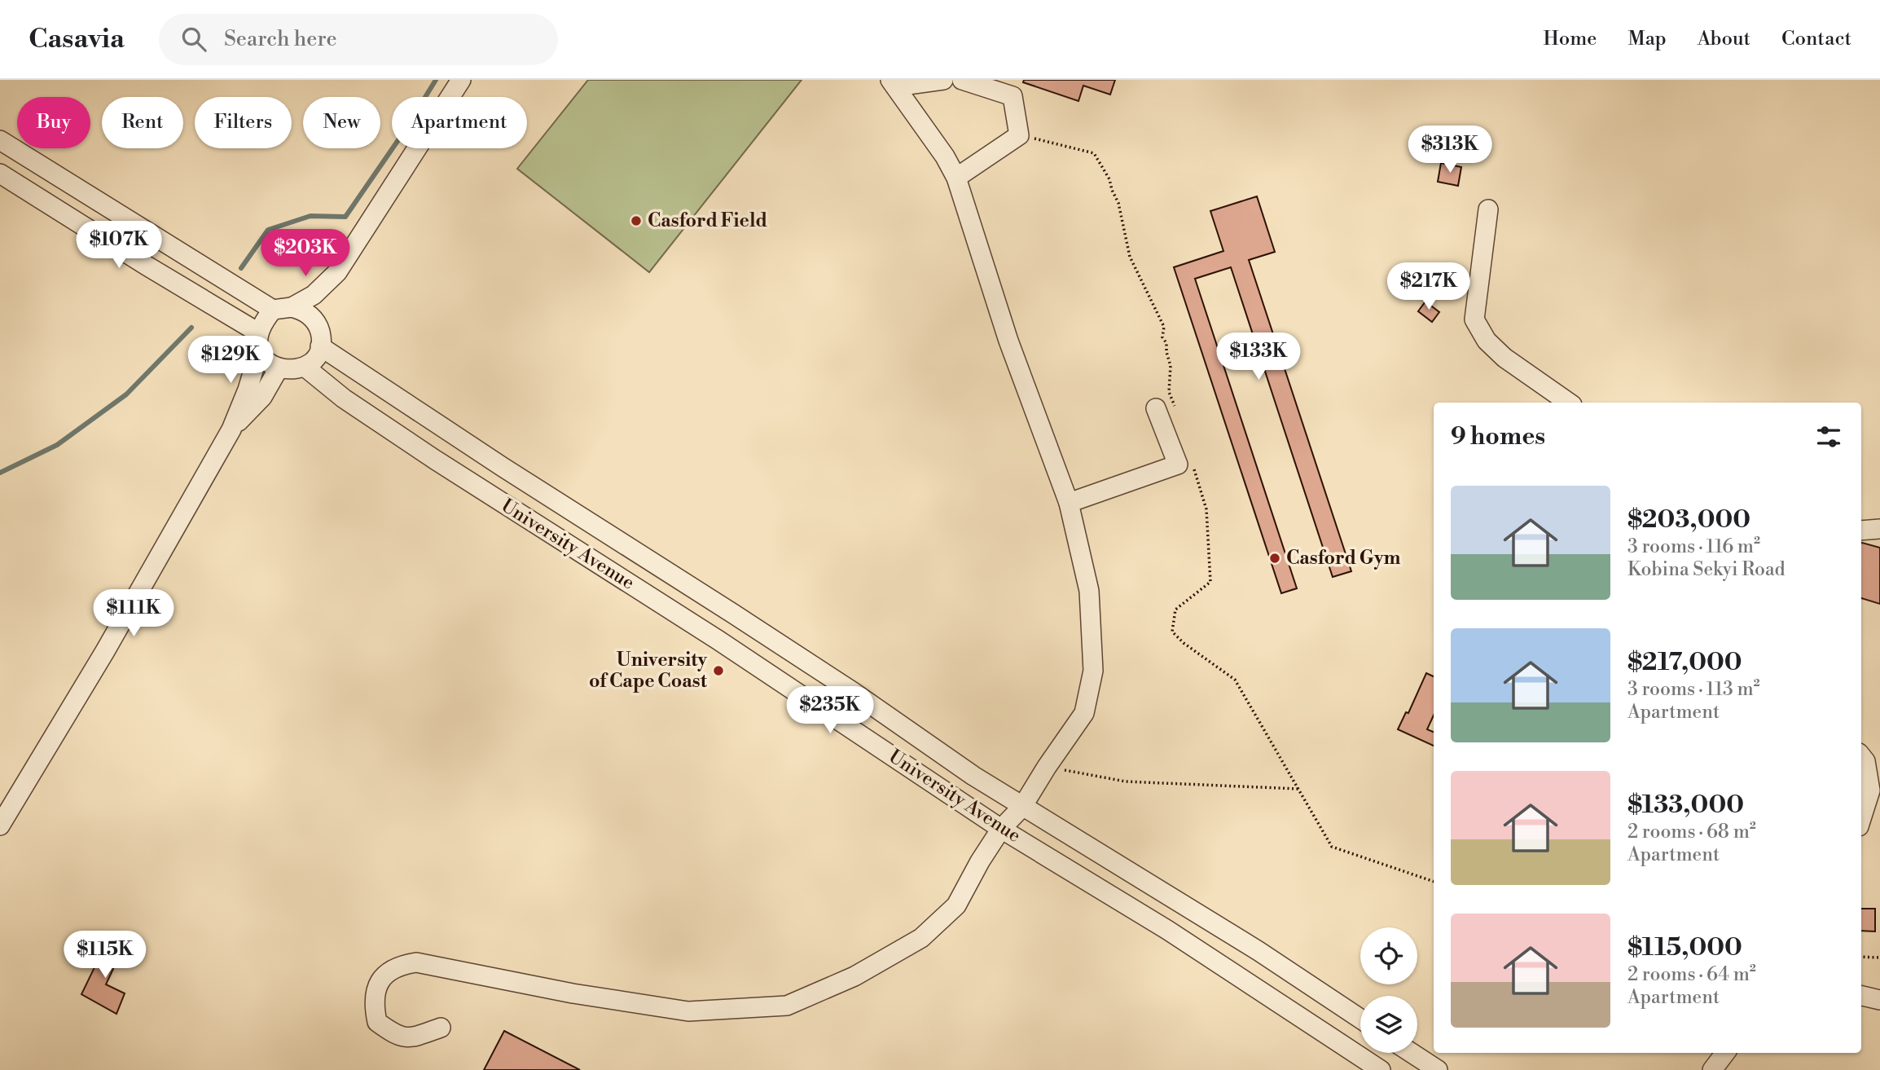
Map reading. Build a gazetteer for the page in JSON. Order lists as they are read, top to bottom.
{
  "streets": {
    "street": ["University Avenue"]
  },
  "places": ["Casford Field", "Casford Gym", "University of Cape Coast"],
  "page": {
    "header": "Casavia",
    "search": "Search here",
    "nav": [
      "Home",
      "Map",
      "About",
      "Contact"
    ],
    "chip": [
      "Buy",
      "Rent",
      "Filters",
      "New",
      "Apartment"
    ],
    "price": [
      "$313K",
      "$107K",
      "$203K",
      "$217K",
      "$133K",
      "$129K",
      "$111K",
      "$235K",
      "$115K"
    ],
    "heading": "9 homes",
    "list": [
      {
        "name": "$203,000",
        "note": "3 rooms · 116 m² · Kobina Sekyi Road"
      },
      {
        "name": "$217,000",
        "note": "3 rooms · 113 m² · Apartment"
      },
      {
        "name": "$133,000",
        "note": "2 rooms · 68 m² · Apartment"
      },
      {
        "name": "$115,000",
        "note": "2 rooms · 64 m² · Apartment"
      }
    ]
  }
}
